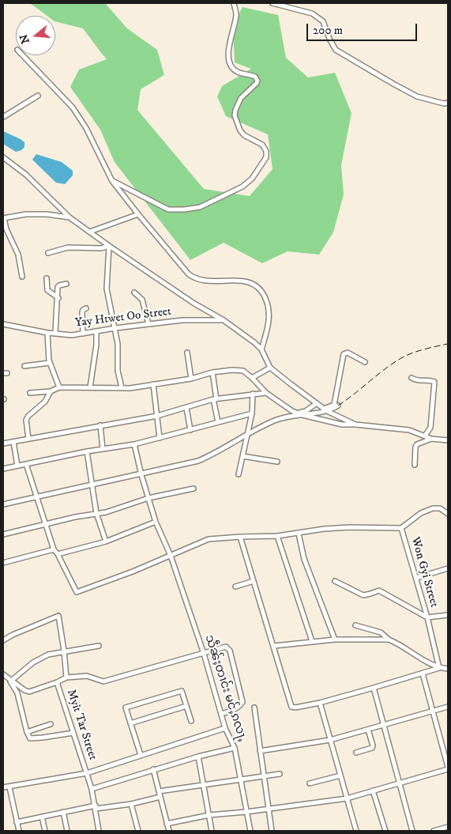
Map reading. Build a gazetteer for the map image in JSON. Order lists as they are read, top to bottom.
{
  "streets": {
    "street": [
      "Yay Htwet Oo Street",
      "Won Gyi Street",
      "သဵၼ်ႈတၢင်း မင်ႇၵလႃႇ",
      "Myit Tar Street"
    ]
  },
  "scale_bar": "200 m",
  "north": "left"
}
